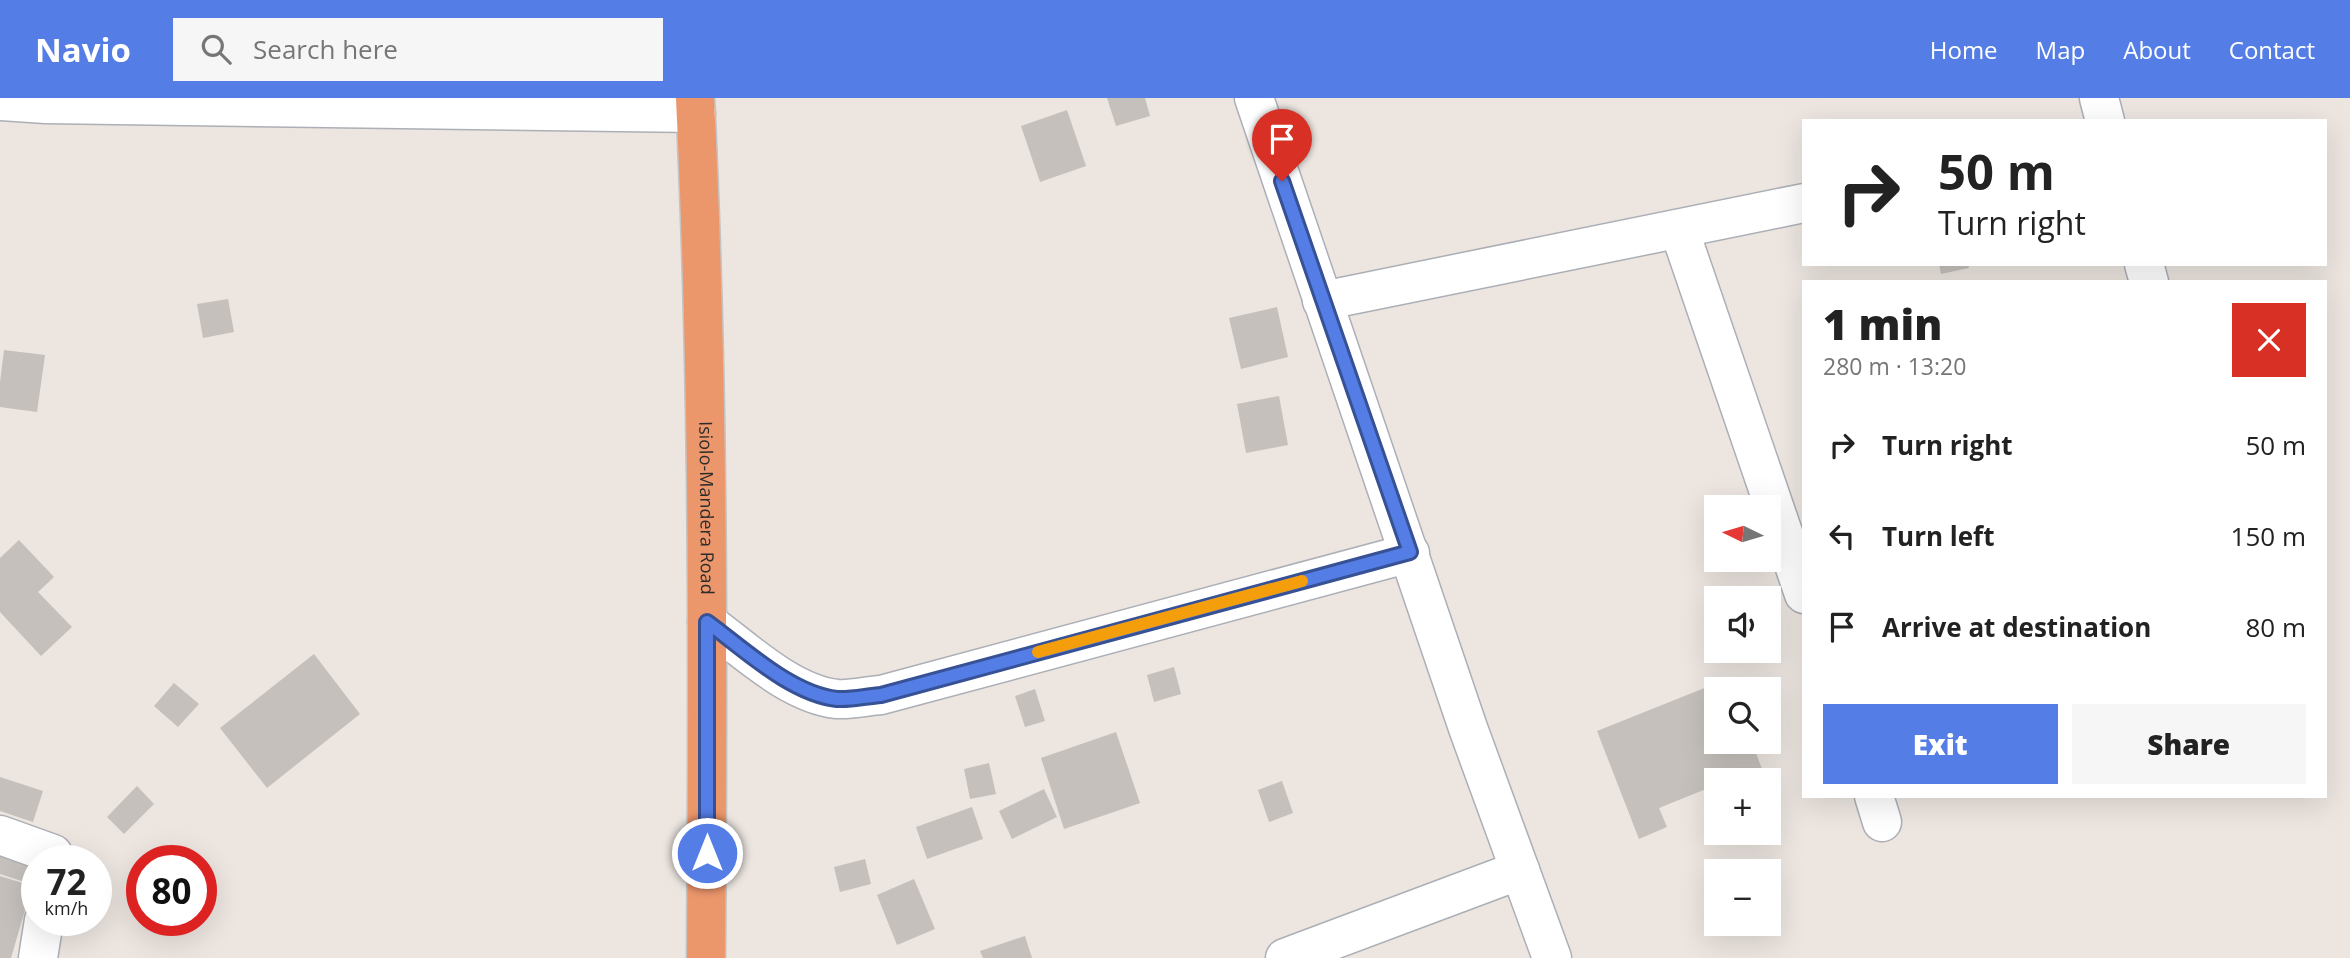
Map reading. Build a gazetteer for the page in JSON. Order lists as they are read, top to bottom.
{
  "streets": {
    "highway": ["Isiolo-Mandera Road"]
  },
  "north": "left",
  "page": {
    "header": "Navio",
    "search": "Search here",
    "nav": [
      "Home",
      "Map",
      "About",
      "Contact"
    ],
    "turn": ["50 m", "Turn right"],
    "heading": ["1 min", "280 m · 13:20"],
    "list": [
      {
        "name": "Turn right",
        "value": "50 m"
      },
      {
        "name": "Turn left",
        "value": "150 m"
      },
      {
        "name": "Arrive at destination",
        "value": "80 m"
      }
    ],
    "map_buttons": ["+", "−"],
    "buttons": ["Exit", "Share"],
    "speed": "72 km/h",
    "limit": "80"
  }
}
